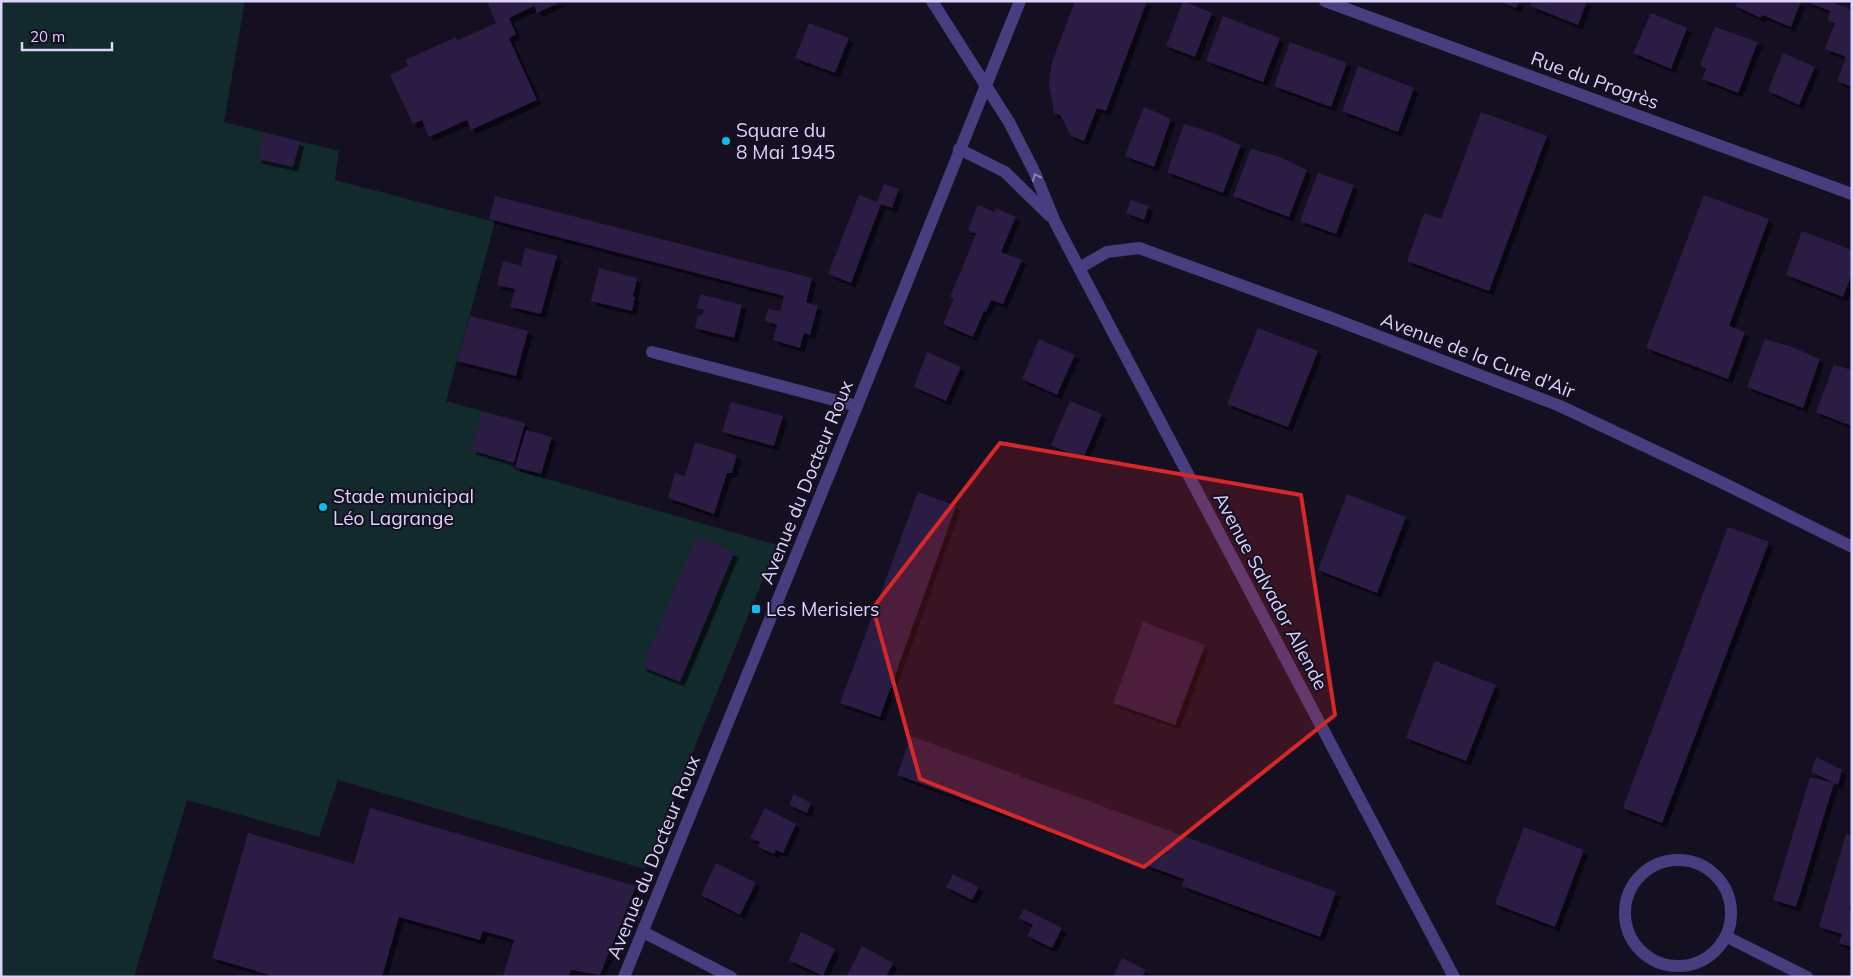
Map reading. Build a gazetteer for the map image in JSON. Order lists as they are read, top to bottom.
{
  "streets": {
    "street": [
      "Rue du Progrès",
      "Avenue de la Cure d'Air",
      "Avenue du Docteur Roux",
      "Avenue Salvador Allende"
    ]
  },
  "crossings": [
    ["Avenue de la Cure d'Air", "Avenue Salvador Allende"],
    ["Avenue du Docteur Roux", "Avenue Salvador Allende"]
  ],
  "places": {
    "other": ["Square du 8 Mai 1945", "Stade municipal Léo Lagrange"],
    "transit": ["Les Merisiers"]
  },
  "scale_bar": "20 m"
}
